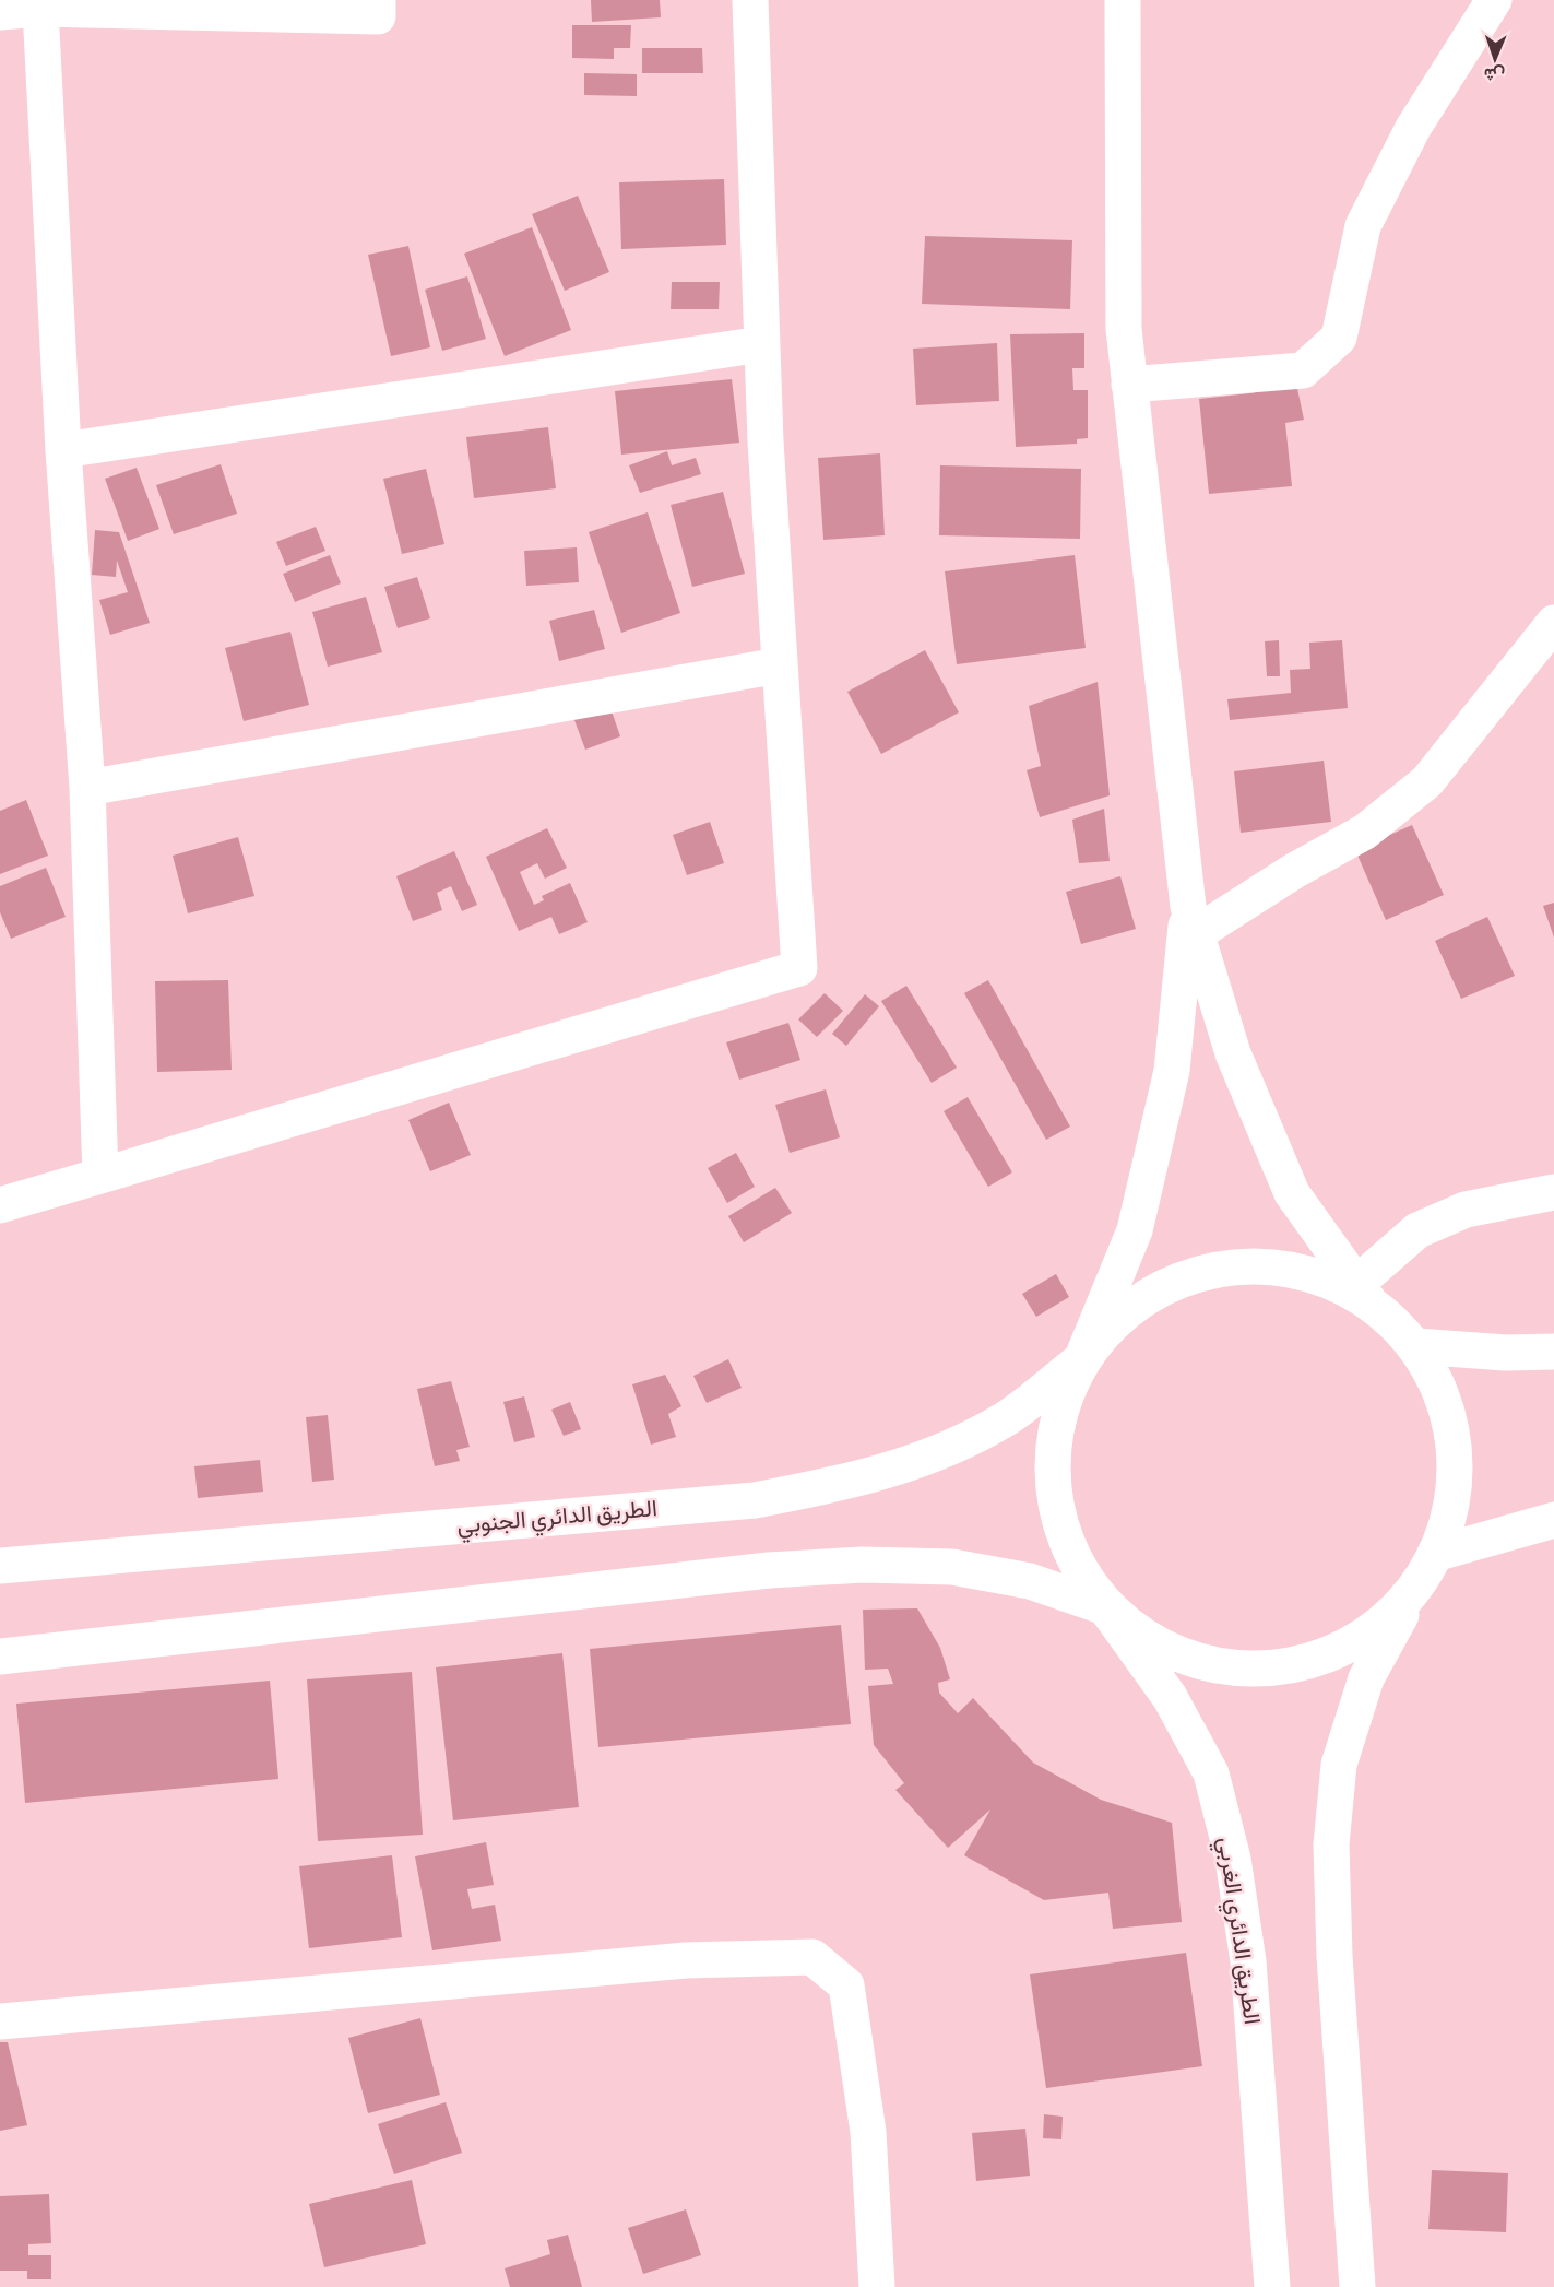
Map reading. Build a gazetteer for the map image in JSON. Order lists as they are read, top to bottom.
{
  "streets": {
    "street": ["الطريق الدائري الجنوبي", "الطريق الدائري الغربي"]
  },
  "crossings": [
    ["الطريق الدائري الجنوبي", "الطريق الدائري الغربي"]
  ],
  "north": "bottom"
}
